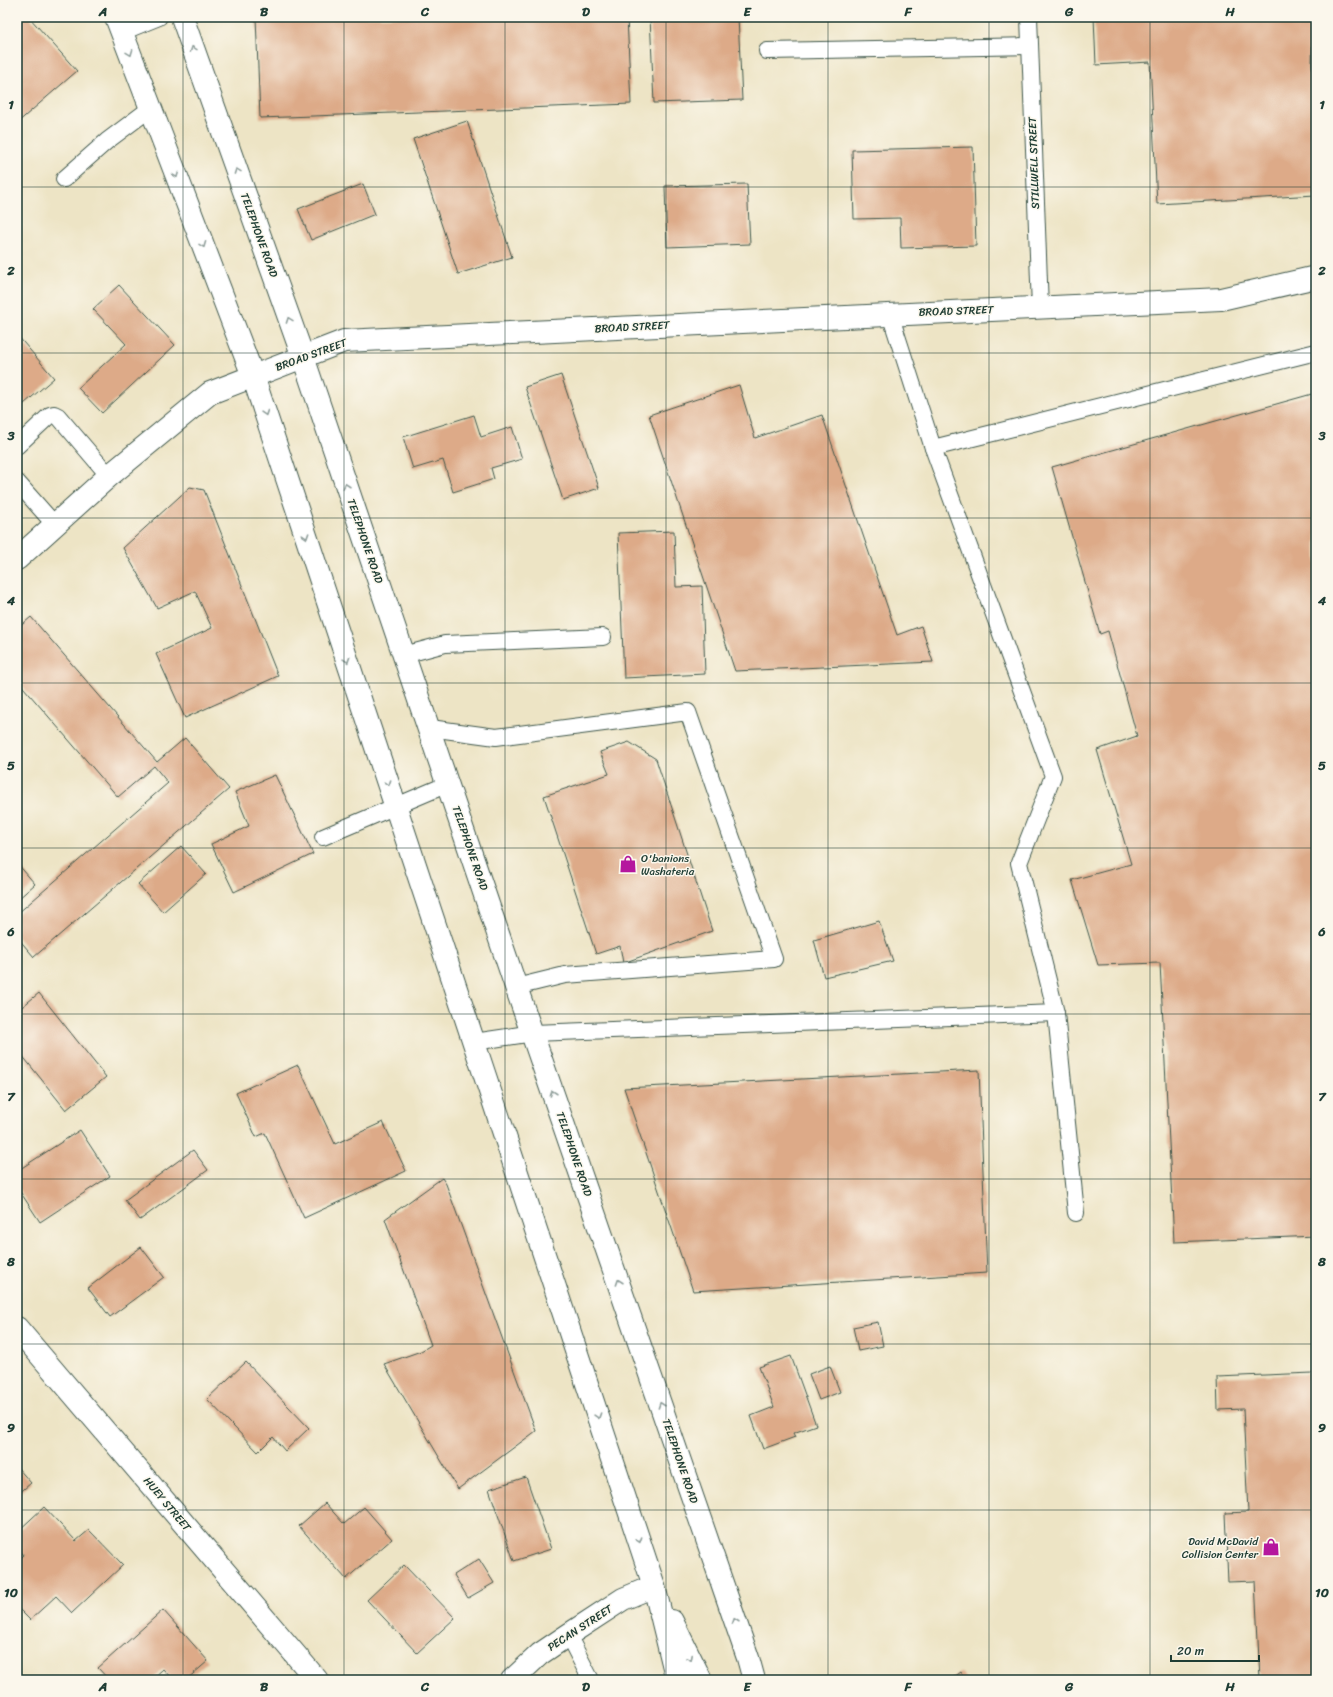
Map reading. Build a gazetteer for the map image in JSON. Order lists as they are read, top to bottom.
{
  "streets": {
    "main road": [
      "TELEPHONE ROAD",
      "BROAD STREET",
      "HUEY STREET",
      "PECAN STREET"
    ],
    "lane": ["STILLWELL STREET"]
  },
  "crossings": [
    ["STILLWELL STREET", "BROAD STREET"],
    ["TELEPHONE ROAD", "BROAD STREET"]
  ],
  "places": {
    "shop": ["O'banions Washateria", "David McDavid Collision Center"]
  },
  "scale_bar": "20 m",
  "grid": {
    "columns": [
      "A",
      "B",
      "C",
      "D",
      "E",
      "F",
      "G",
      "H"
    ],
    "rows": [
      "1",
      "2",
      "3",
      "4",
      "5",
      "6",
      "7",
      "8",
      "9",
      "10"
    ]
  }
}
